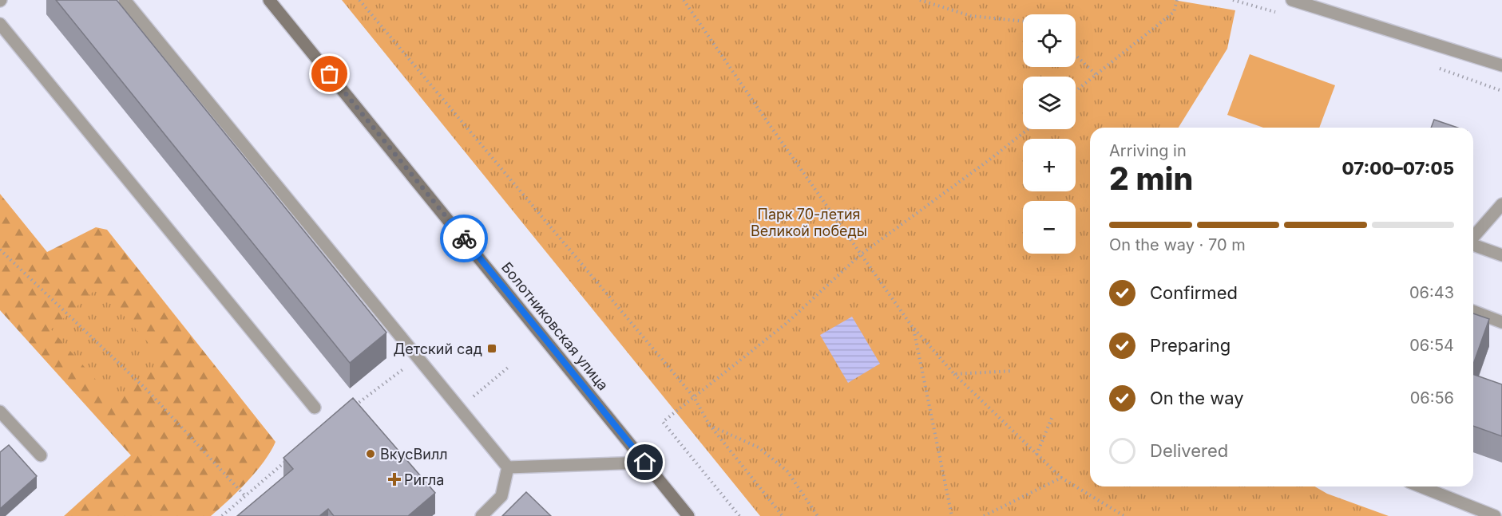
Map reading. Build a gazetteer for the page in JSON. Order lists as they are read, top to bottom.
{
  "streets": {
    "street": ["Болотниковская улица"]
  },
  "parks": ["Парк 70-летия Великой победы"],
  "places": {
    "transit": ["Детский сад"],
    "other": ["ВкусВилл"],
    "health": ["Ригла"]
  },
  "page": {
    "map_buttons": ["+", "−"],
    "heading": ["2 min", "Arriving in", "07:00–07:05"],
    "bar": "On the way · 70 m",
    "list": [
      ["Confirmed", "06:43"],
      ["Preparing", "06:54"],
      ["On the way", "06:56"],
      "Delivered"
    ]
  }
}
